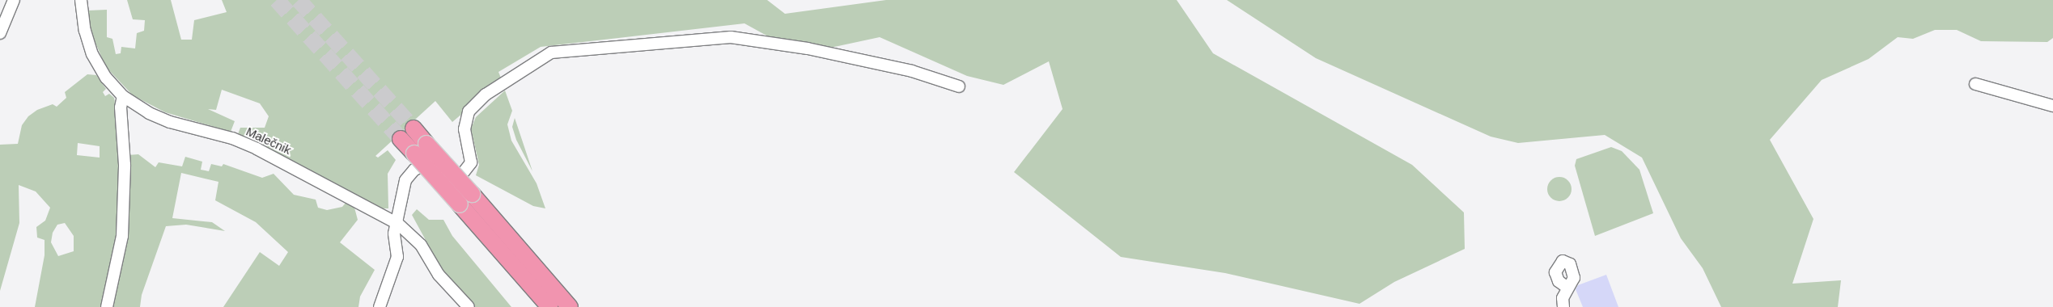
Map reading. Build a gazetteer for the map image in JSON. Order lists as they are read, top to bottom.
{
  "streets": {
    "street": ["Malečnik"]
  }
}
